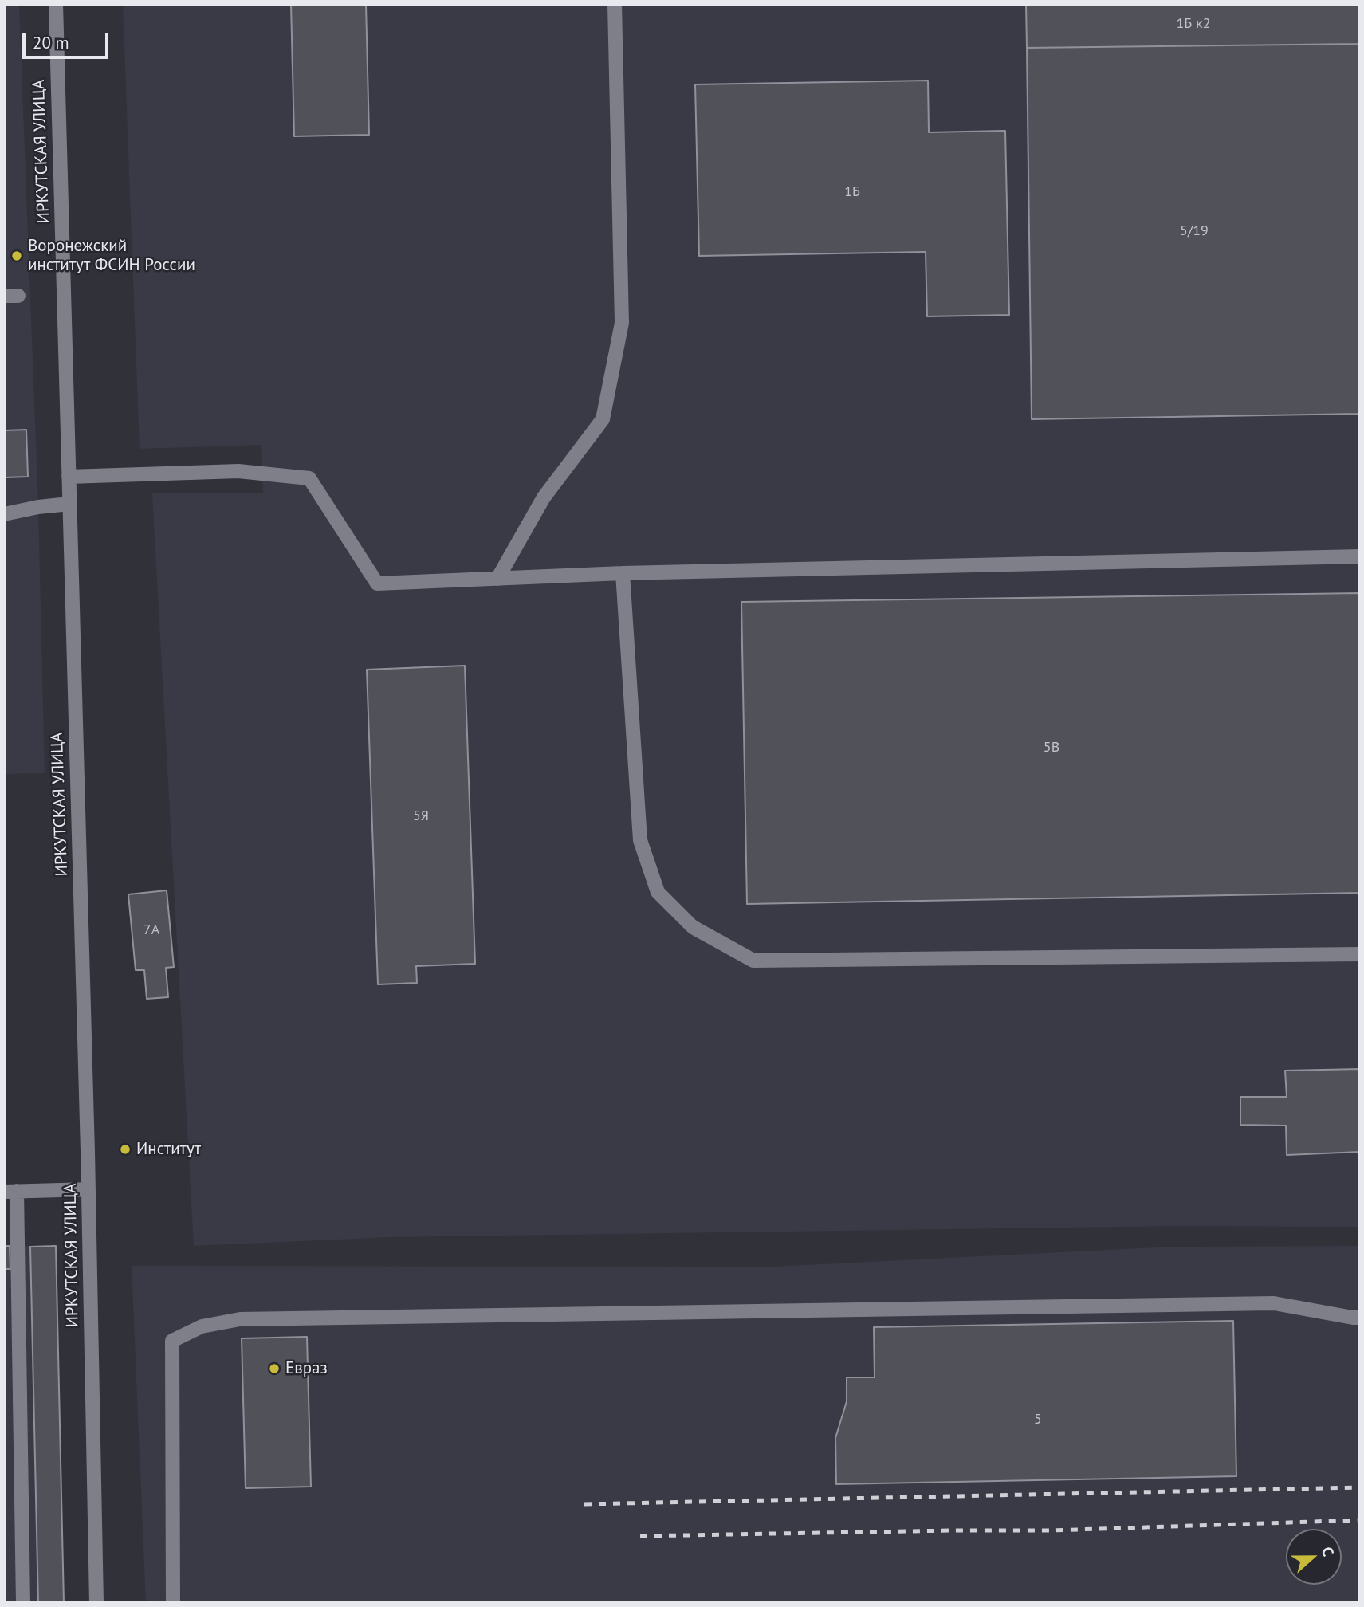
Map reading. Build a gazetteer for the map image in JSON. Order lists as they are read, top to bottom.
{
  "streets": {
    "street": ["ИРКУТСКАЯ УЛИЦА"]
  },
  "places": ["Воронежский институт ФСИН России", "Институт", "Евраз"],
  "house_numbers": [
    "1Б к2",
    "1Б",
    "5/19",
    "5В",
    "5Я",
    "7А",
    "5"
  ],
  "scale_bar": "20 m",
  "north": "right"
}
